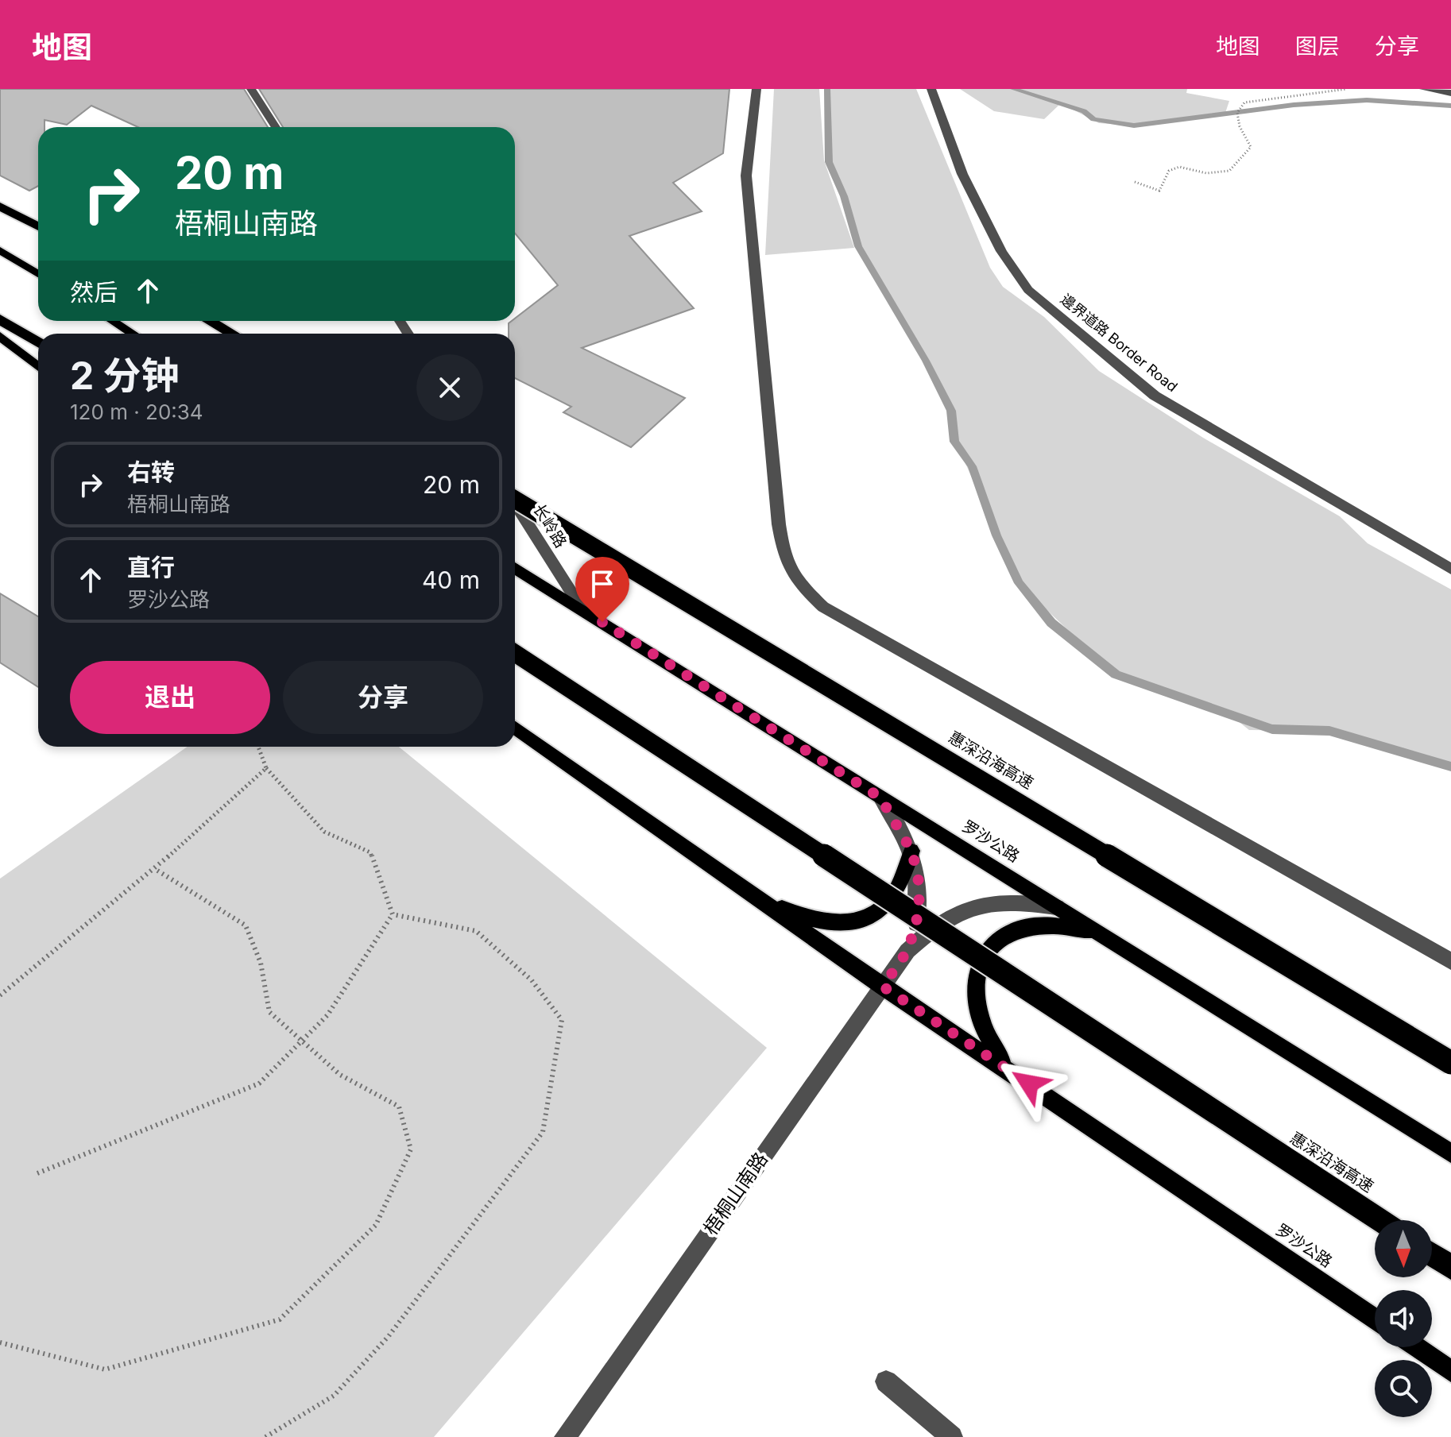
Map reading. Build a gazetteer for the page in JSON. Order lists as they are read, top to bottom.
{
  "streets": {
    "highway": ["惠深沿海高速"],
    "main road": ["罗沙公路"],
    "street": ["邊界道路 Border Road", "长岭路", "梧桐山南路"]
  },
  "crossings": [
    ["长岭路", "罗沙公路"],
    ["罗沙公路", "梧桐山南路"]
  ],
  "north": "bottom",
  "page": {
    "header": "地图",
    "nav": ["地图", "图层", "分享"],
    "turn": ["20 m", "梧桐山南路"],
    "then": "然后",
    "heading": ["2 分钟", "120 m · 20:34"],
    "list": [
      {
        "name": "右转",
        "note": "梧桐山南路",
        "value": "20 m"
      },
      {
        "name": "直行",
        "note": "罗沙公路",
        "value": "40 m"
      }
    ],
    "buttons": ["退出", "分享"]
  }
}
